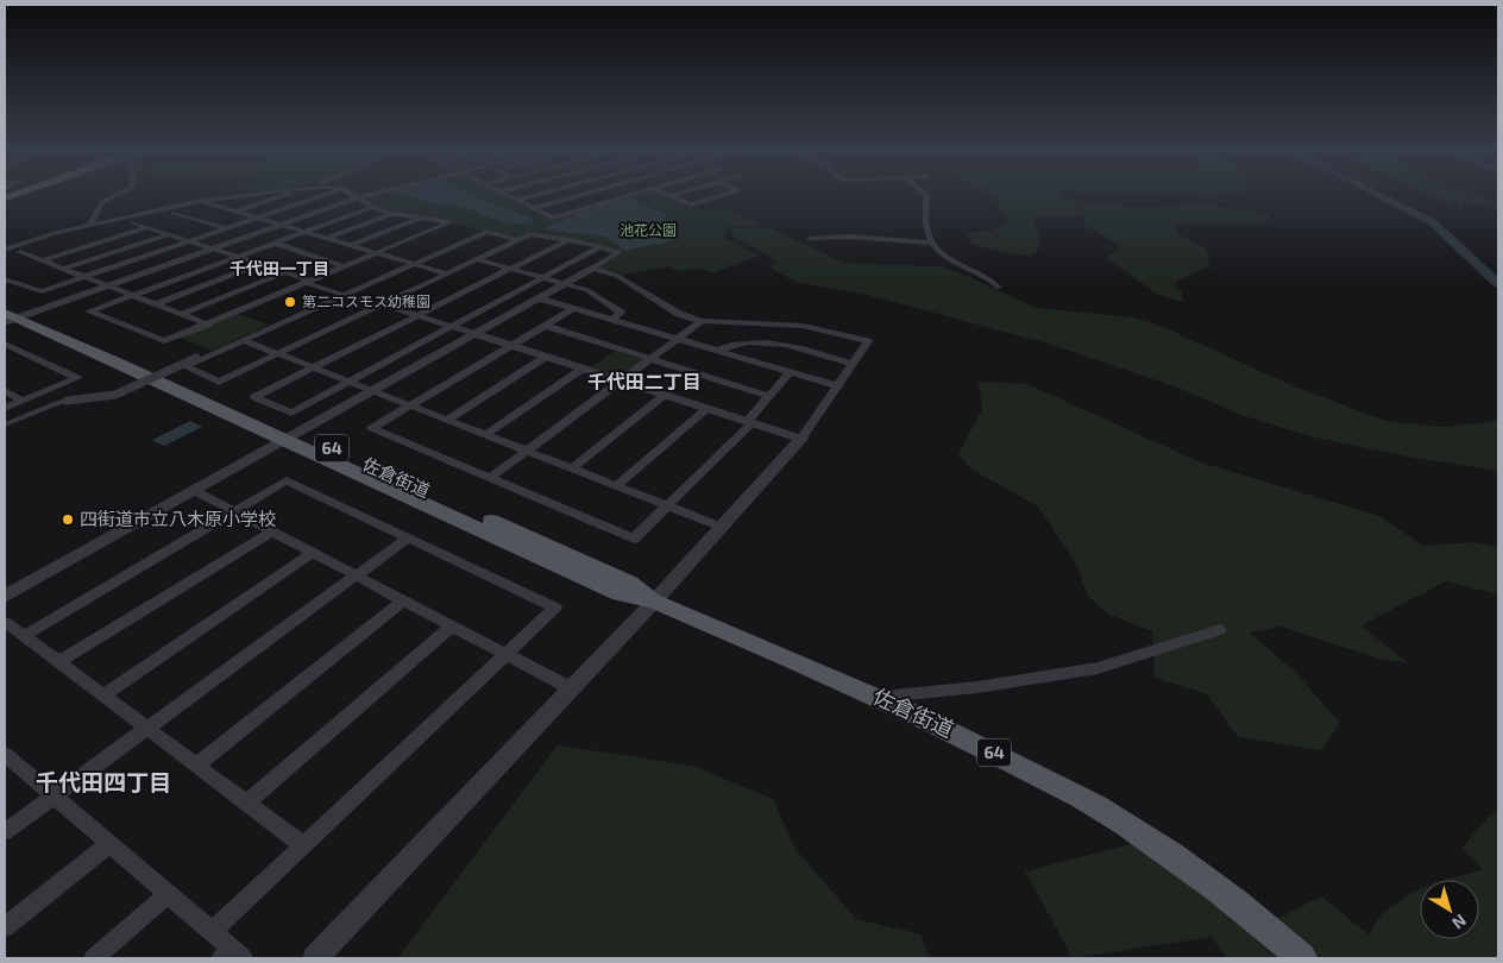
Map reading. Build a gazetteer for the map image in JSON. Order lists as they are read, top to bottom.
{
  "streets": {
    "main road": ["64", "佐倉街道"]
  },
  "districts": ["千代田一丁目", "千代田二丁目", "千代田四丁目"],
  "parks": ["池花公園"],
  "places": ["第二コスモス幼稚園", "四街道市立八木原小学校"],
  "north": "bottom right"
}
